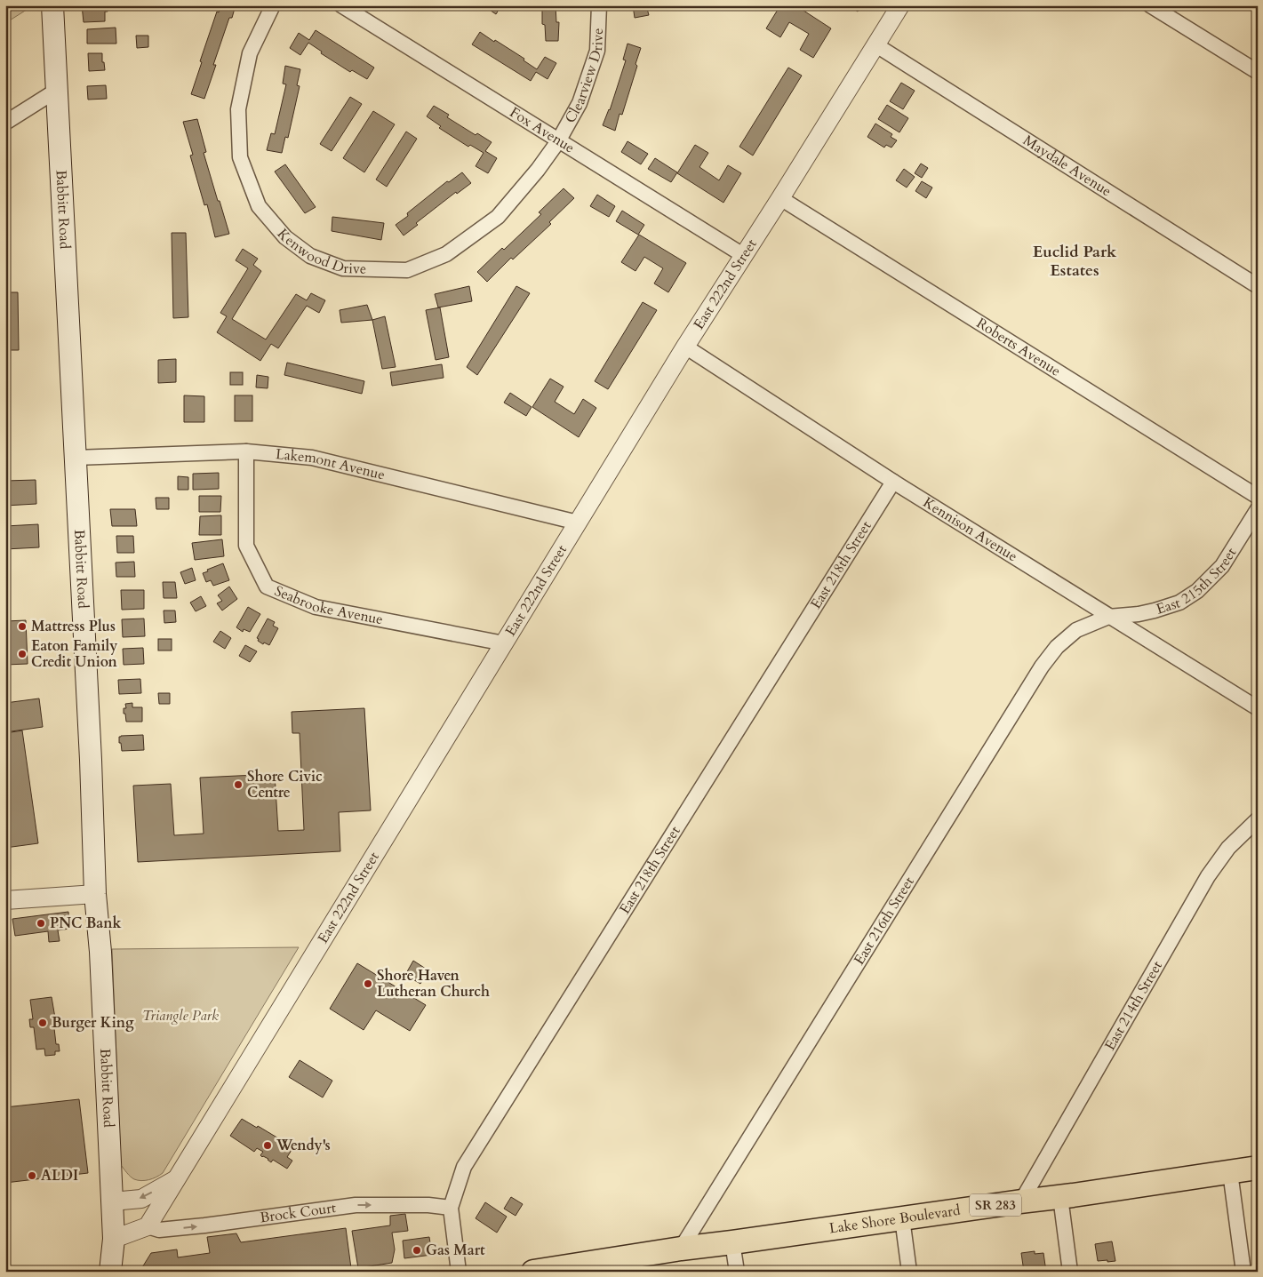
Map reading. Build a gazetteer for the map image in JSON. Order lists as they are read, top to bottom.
{
  "streets": {
    "main road": ["Babbitt Road", "SR 283", "Lake Shore Boulevard"],
    "street": [
      "Clearview Drive",
      "Fox Avenue",
      "Maydale Avenue",
      "Kenwood Drive",
      "East 222nd Street",
      "Roberts Avenue",
      "Lakemont Avenue",
      "Kennison Avenue",
      "East 218th Street",
      "East 215th Street",
      "Seabrooke Avenue",
      "East 216th Street",
      "East 214th Street",
      "Brock Court"
    ]
  },
  "crossings": [
    ["Clearview Drive", "Fox Avenue"],
    ["Clearview Drive", "Kenwood Drive"],
    ["Fox Avenue", "Kenwood Drive"],
    ["Fox Avenue", "East 222nd Street"],
    ["Maydale Avenue", "East 222nd Street"],
    ["Babbitt Road", "East 222nd Street"],
    ["Babbitt Road", "Lakemont Avenue"],
    ["East 222nd Street", "Roberts Avenue"],
    ["East 222nd Street", "Lakemont Avenue"],
    ["East 222nd Street", "Kennison Avenue"],
    ["East 222nd Street", "Seabrooke Avenue"],
    ["East 222nd Street", "Brock Court"],
    ["Lakemont Avenue", "Seabrooke Avenue"],
    ["Kennison Avenue", "East 218th Street"],
    ["Kennison Avenue", "East 215th Street"],
    ["Kennison Avenue", "East 216th Street"],
    ["East 218th Street", "Brock Court"],
    ["East 215th Street", "East 216th Street"],
    ["East 216th Street", "Lake Shore Boulevard"],
    ["East 214th Street", "Lake Shore Boulevard"]
  ],
  "one_way": ["Brock Court"],
  "districts": ["Euclid Park Estates"],
  "parks": ["Triangle Park"],
  "places": [
    "Mattress Plus",
    "Eaton Family Credit Union",
    "Shore Civic Centre",
    "PNC Bank",
    "Shore Haven Lutheran Church",
    "Burger King",
    "Wendy's",
    "ALDI",
    "Gas Mart"
  ]
}
